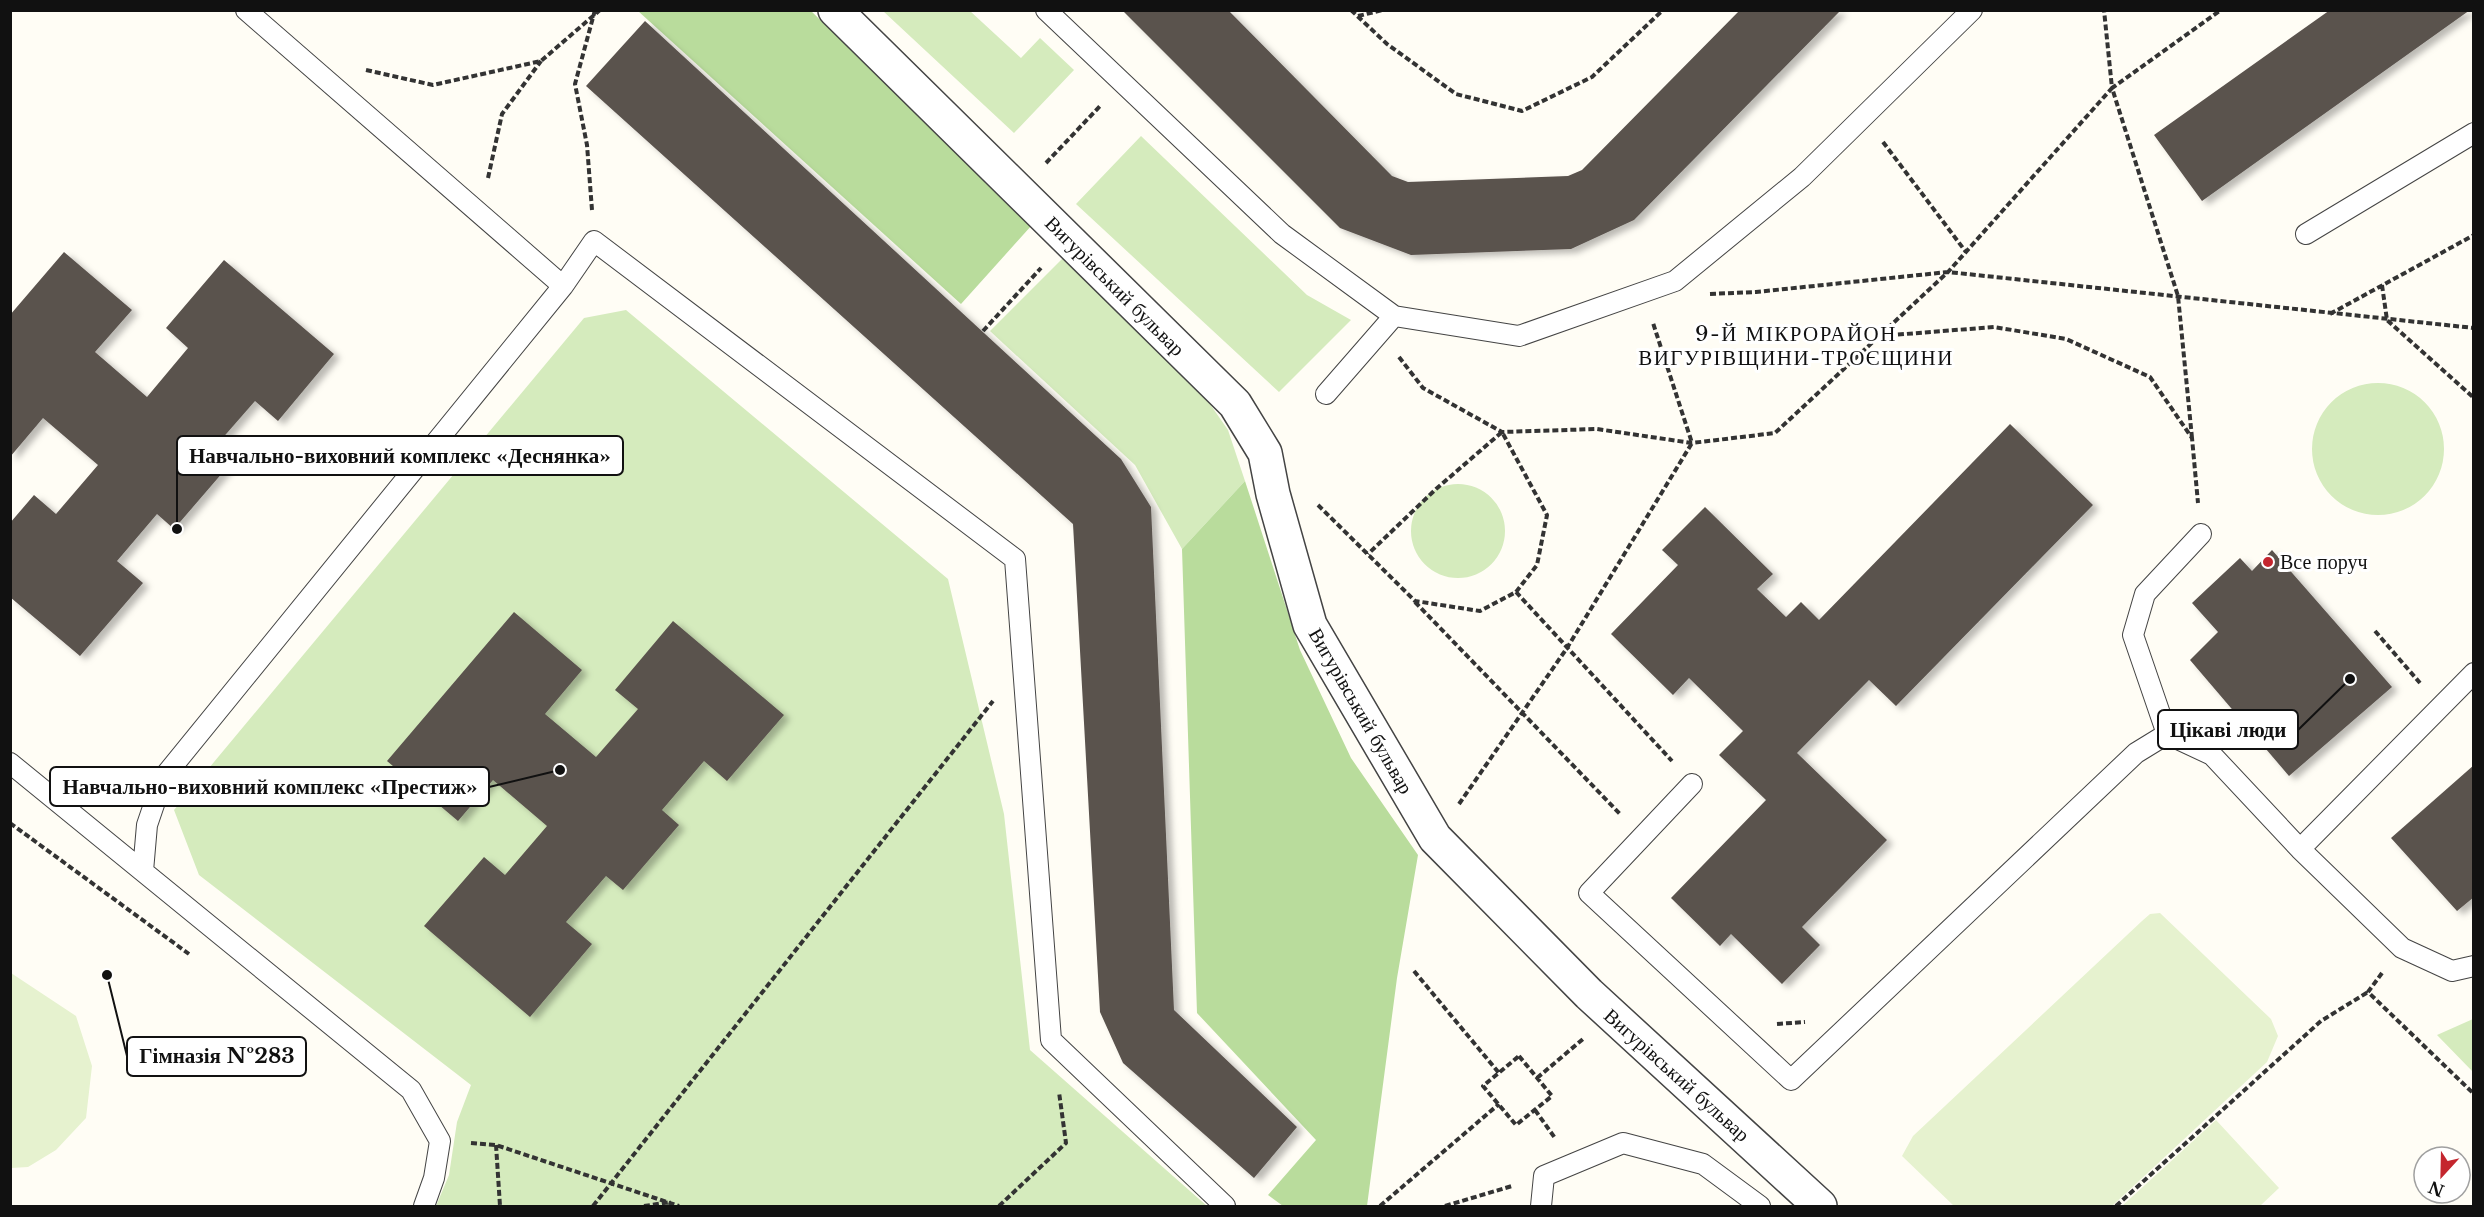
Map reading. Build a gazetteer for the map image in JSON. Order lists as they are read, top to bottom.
{
  "streets": {
    "street": ["Вигурівський бульвар"]
  },
  "districts": ["9-Й МІКРОРАЙОН ВИГУРІВЩИНИ-ТРОЄЩИНИ"],
  "places": [
    "Навчально-виховний комплекс «Деснянка»",
    "Все поруч",
    "Цікаві люди",
    "Навчально-виховний комплекс «Престиж»",
    "Гімназія №283"
  ],
  "north": "bottom"
}
